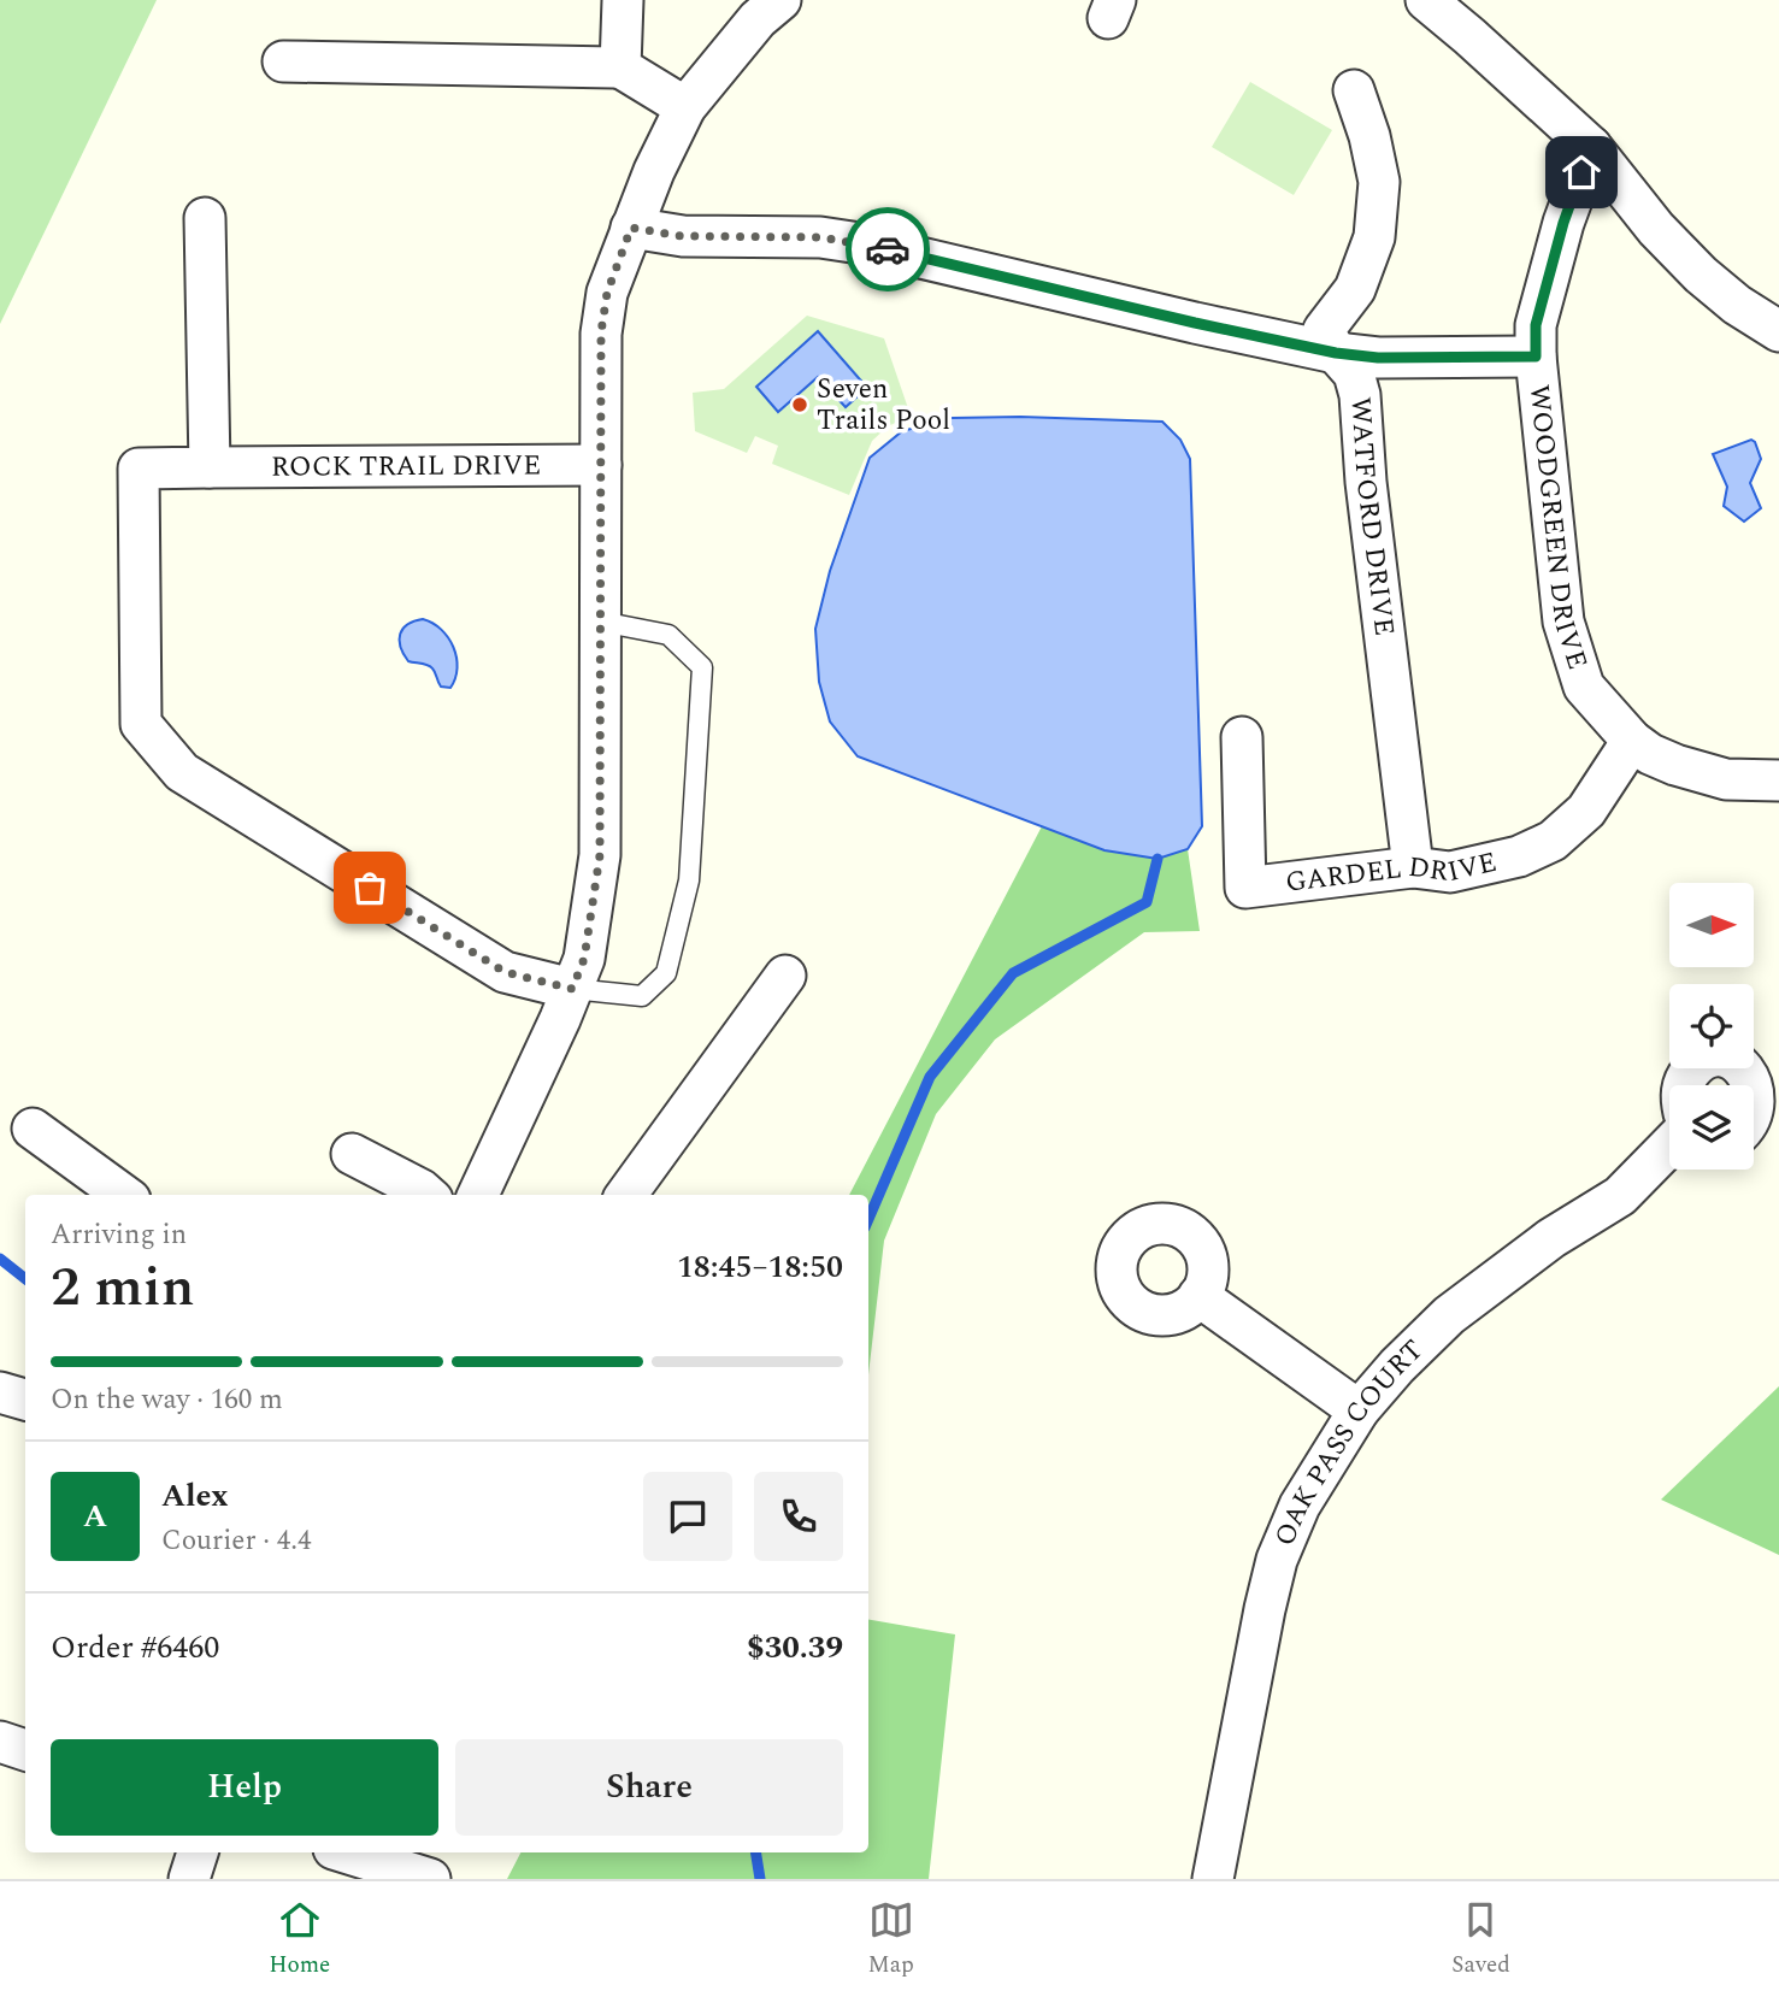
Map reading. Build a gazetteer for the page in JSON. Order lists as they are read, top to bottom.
{
  "streets": {
    "street": [
      "ROCK TRAIL DRIVE",
      "WATFORD DRIVE",
      "WOODGREEN DRIVE",
      "GARDEL DRIVE",
      "OAK PASS COURT"
    ]
  },
  "crossings": [
    ["WATFORD DRIVE", "GARDEL DRIVE"],
    ["WOODGREEN DRIVE", "GARDEL DRIVE"]
  ],
  "places": ["Seven Trails Pool"],
  "north": "right",
  "page": {
    "heading": ["2 min", "Arriving in", "18:45–18:50"],
    "panel": [
      "Alex",
      "Courier · 4.4",
      "Order #6460",
      "$30.39"
    ],
    "bar": "On the way · 160 m",
    "round": "A",
    "buttons": ["Help", "Share"],
    "tabs": ["Home", "Map", "Saved"]
  }
}
